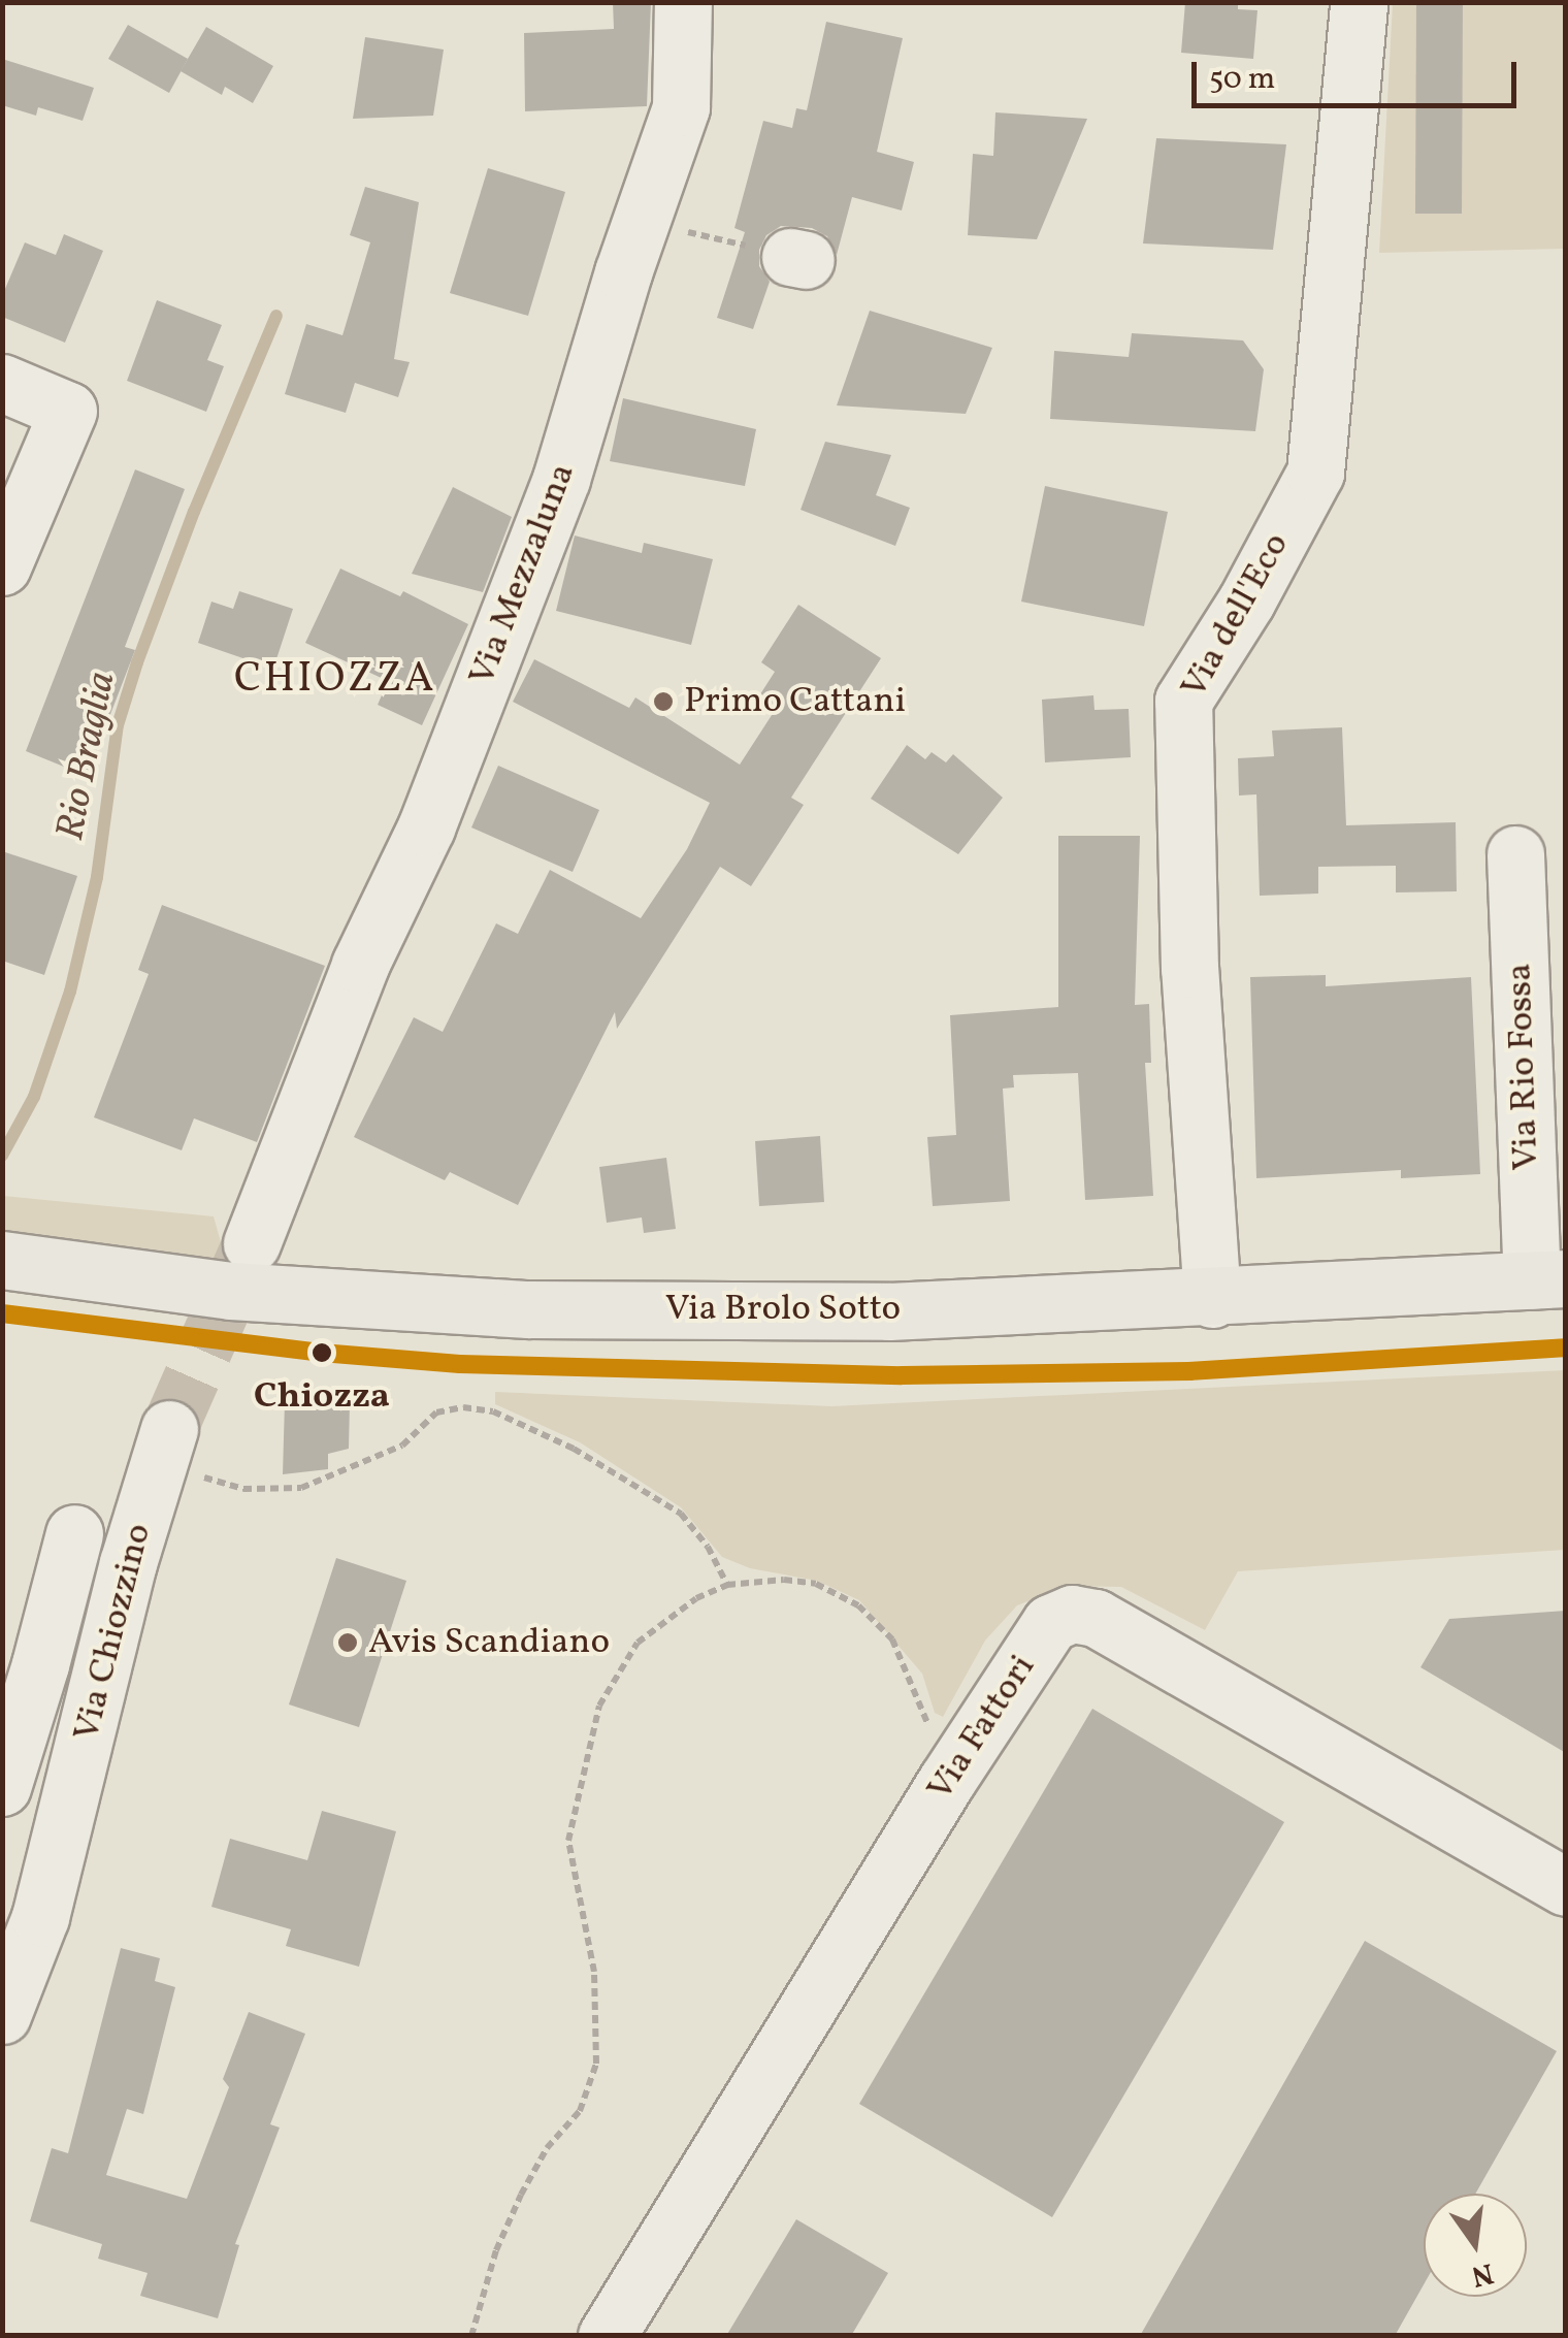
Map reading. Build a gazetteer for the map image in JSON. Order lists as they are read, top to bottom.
{
  "streets": {
    "main road": ["Via Brolo Sotto"],
    "street": [
      "Via Mezzaluna",
      "Via dell'Eco",
      "Via Rio Fossa",
      "Via Chiozzino",
      "Via Fattori"
    ]
  },
  "crossings": [
    ["Via dell'Eco", "Via Brolo Sotto"],
    ["Via Rio Fossa", "Via Brolo Sotto"]
  ],
  "districts": ["CHIOZZA"],
  "water": ["Rio Braglia"],
  "places": ["Primo Cattani", "Chiozza", "Avis Scandiano"],
  "scale_bar": "50 m",
  "north": "bottom"
}
